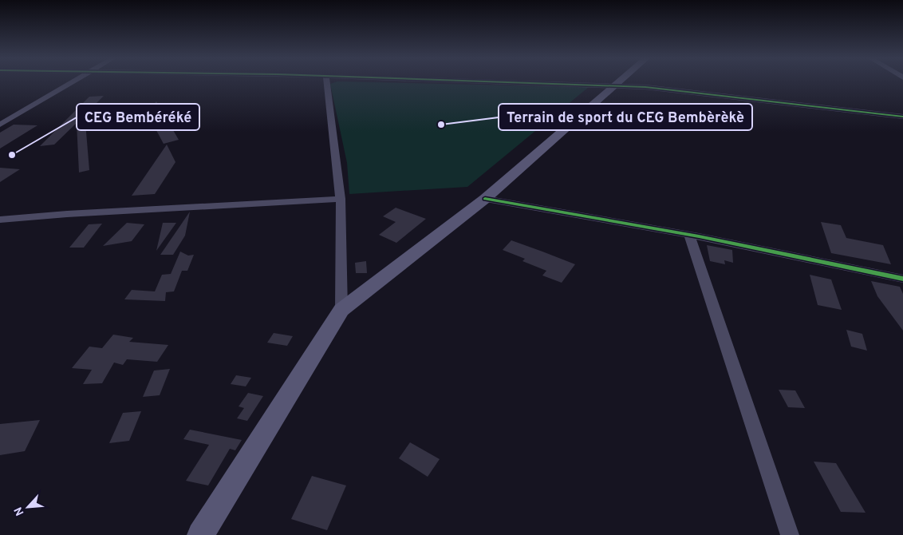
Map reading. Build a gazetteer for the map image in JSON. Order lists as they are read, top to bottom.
{
  "places": ["Terrain de sport du CEG Bembèrèkè", "CEG Bembéréké"],
  "north": "bottom left"
}
